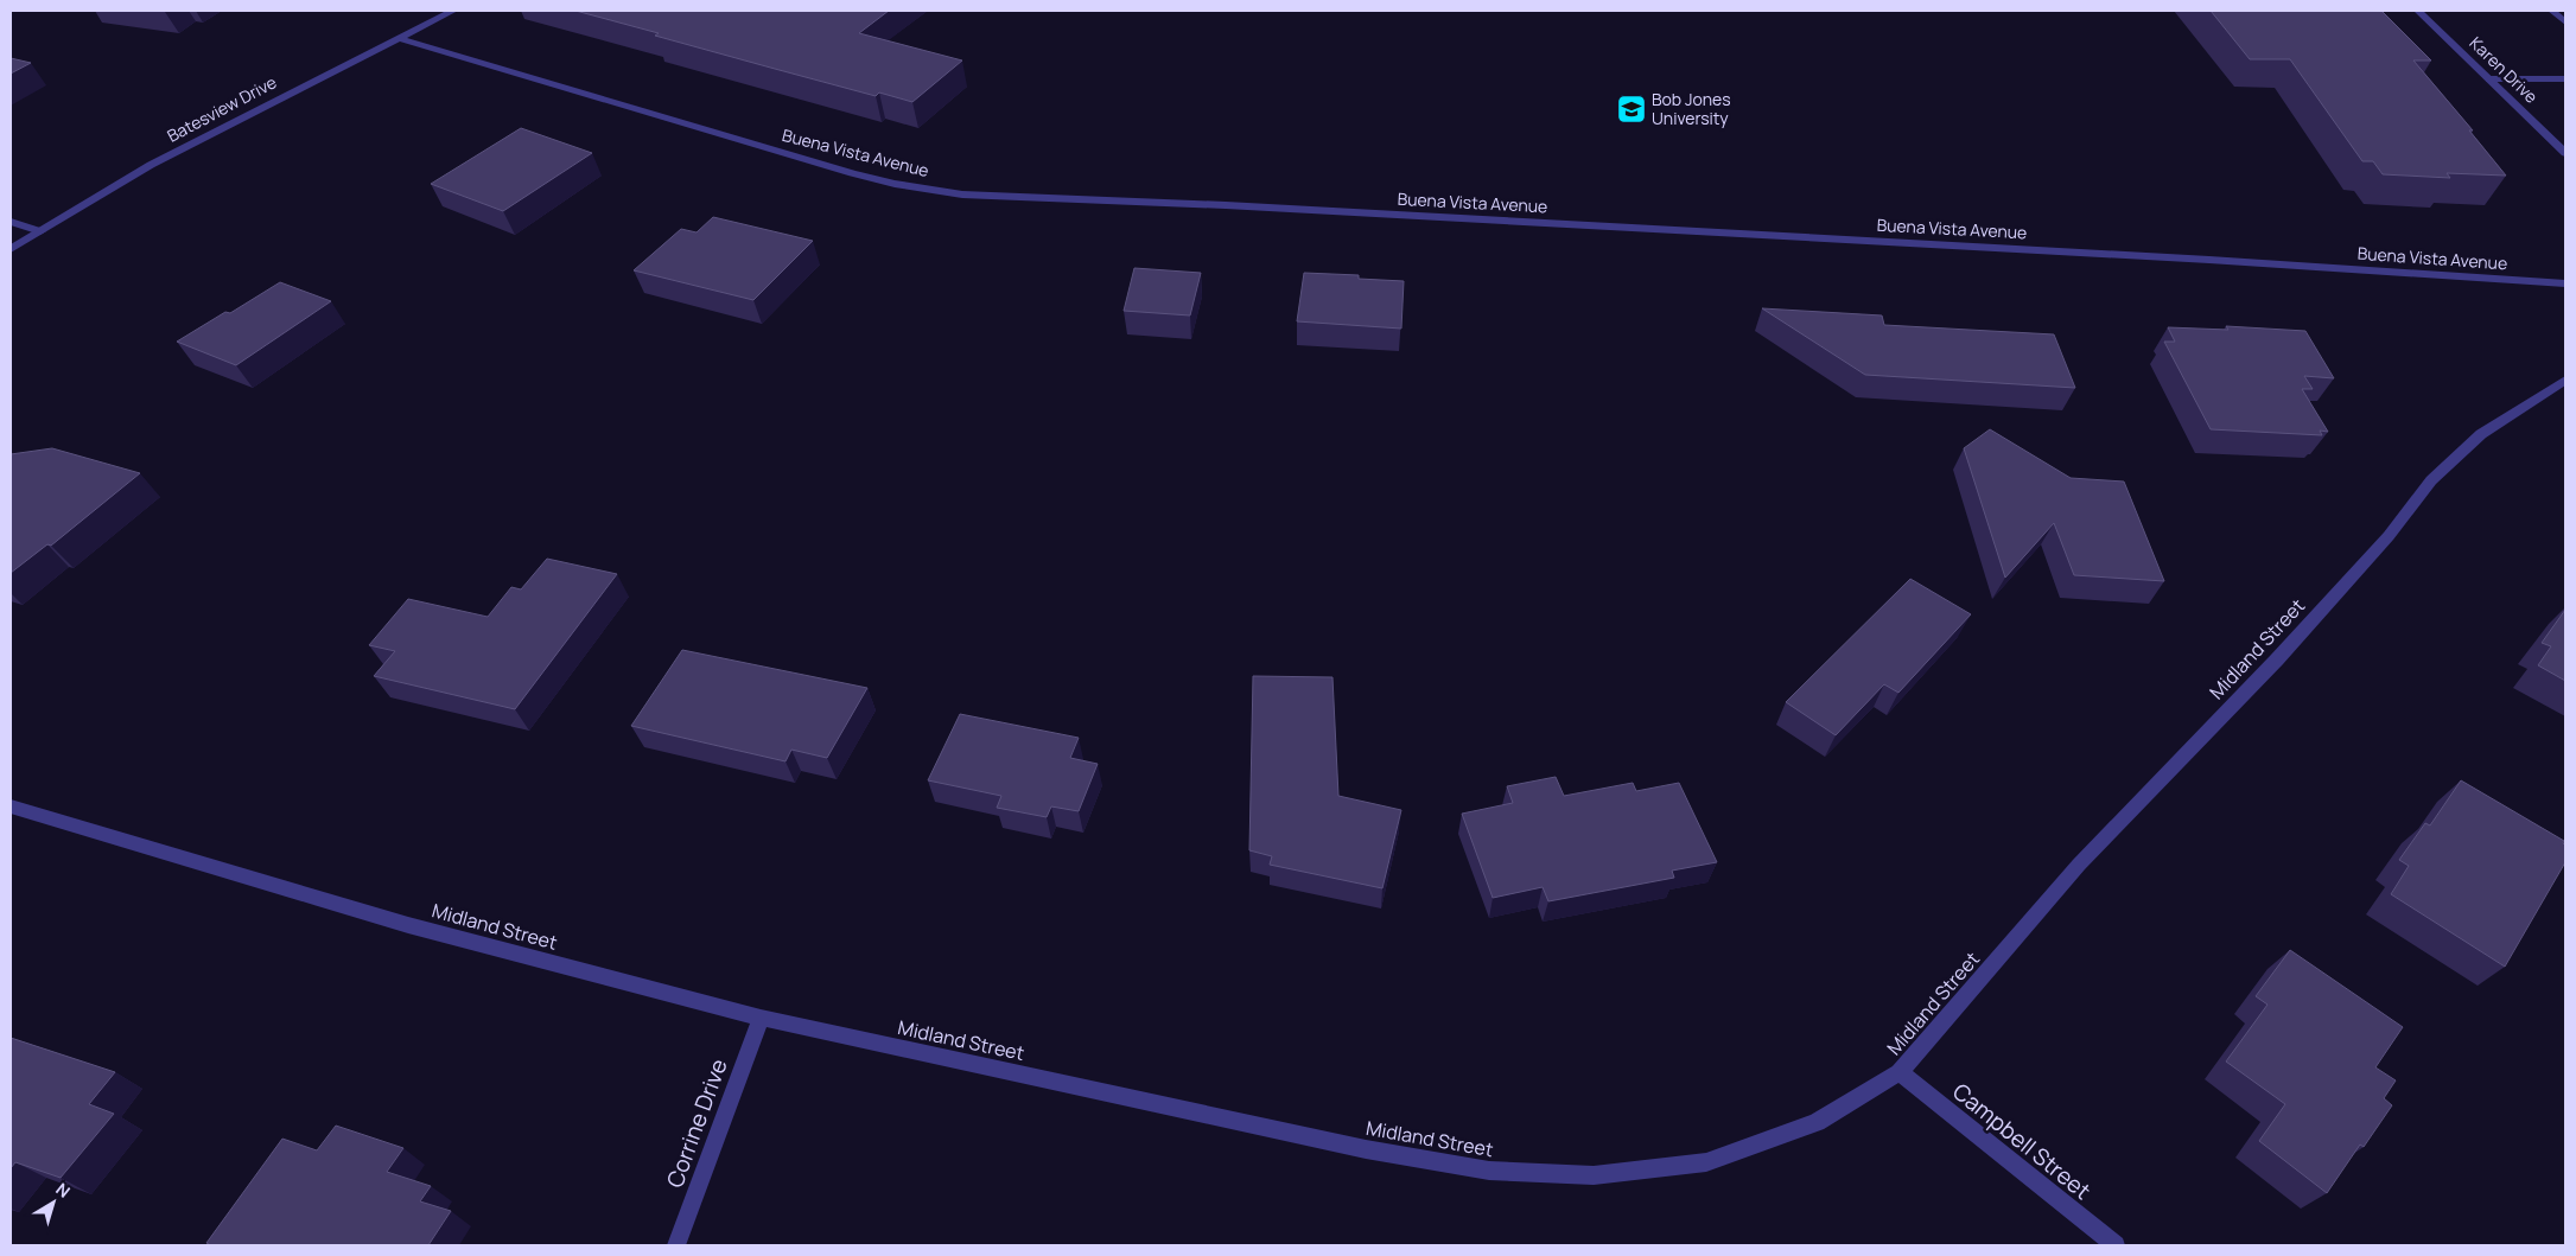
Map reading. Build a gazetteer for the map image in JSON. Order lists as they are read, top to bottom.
{
  "streets": {
    "street": [
      "Karen Drive",
      "Batesview Drive",
      "Buena Vista Avenue",
      "Midland Street",
      "Corrine Drive",
      "Campbell Street"
    ]
  },
  "crossings": [
    ["Batesview Drive", "Buena Vista Avenue"],
    ["Midland Street", "Corrine Drive"],
    ["Midland Street", "Campbell Street"]
  ],
  "places": {
    "school or university": ["Bob Jones University"]
  },
  "north": "top right"
}
